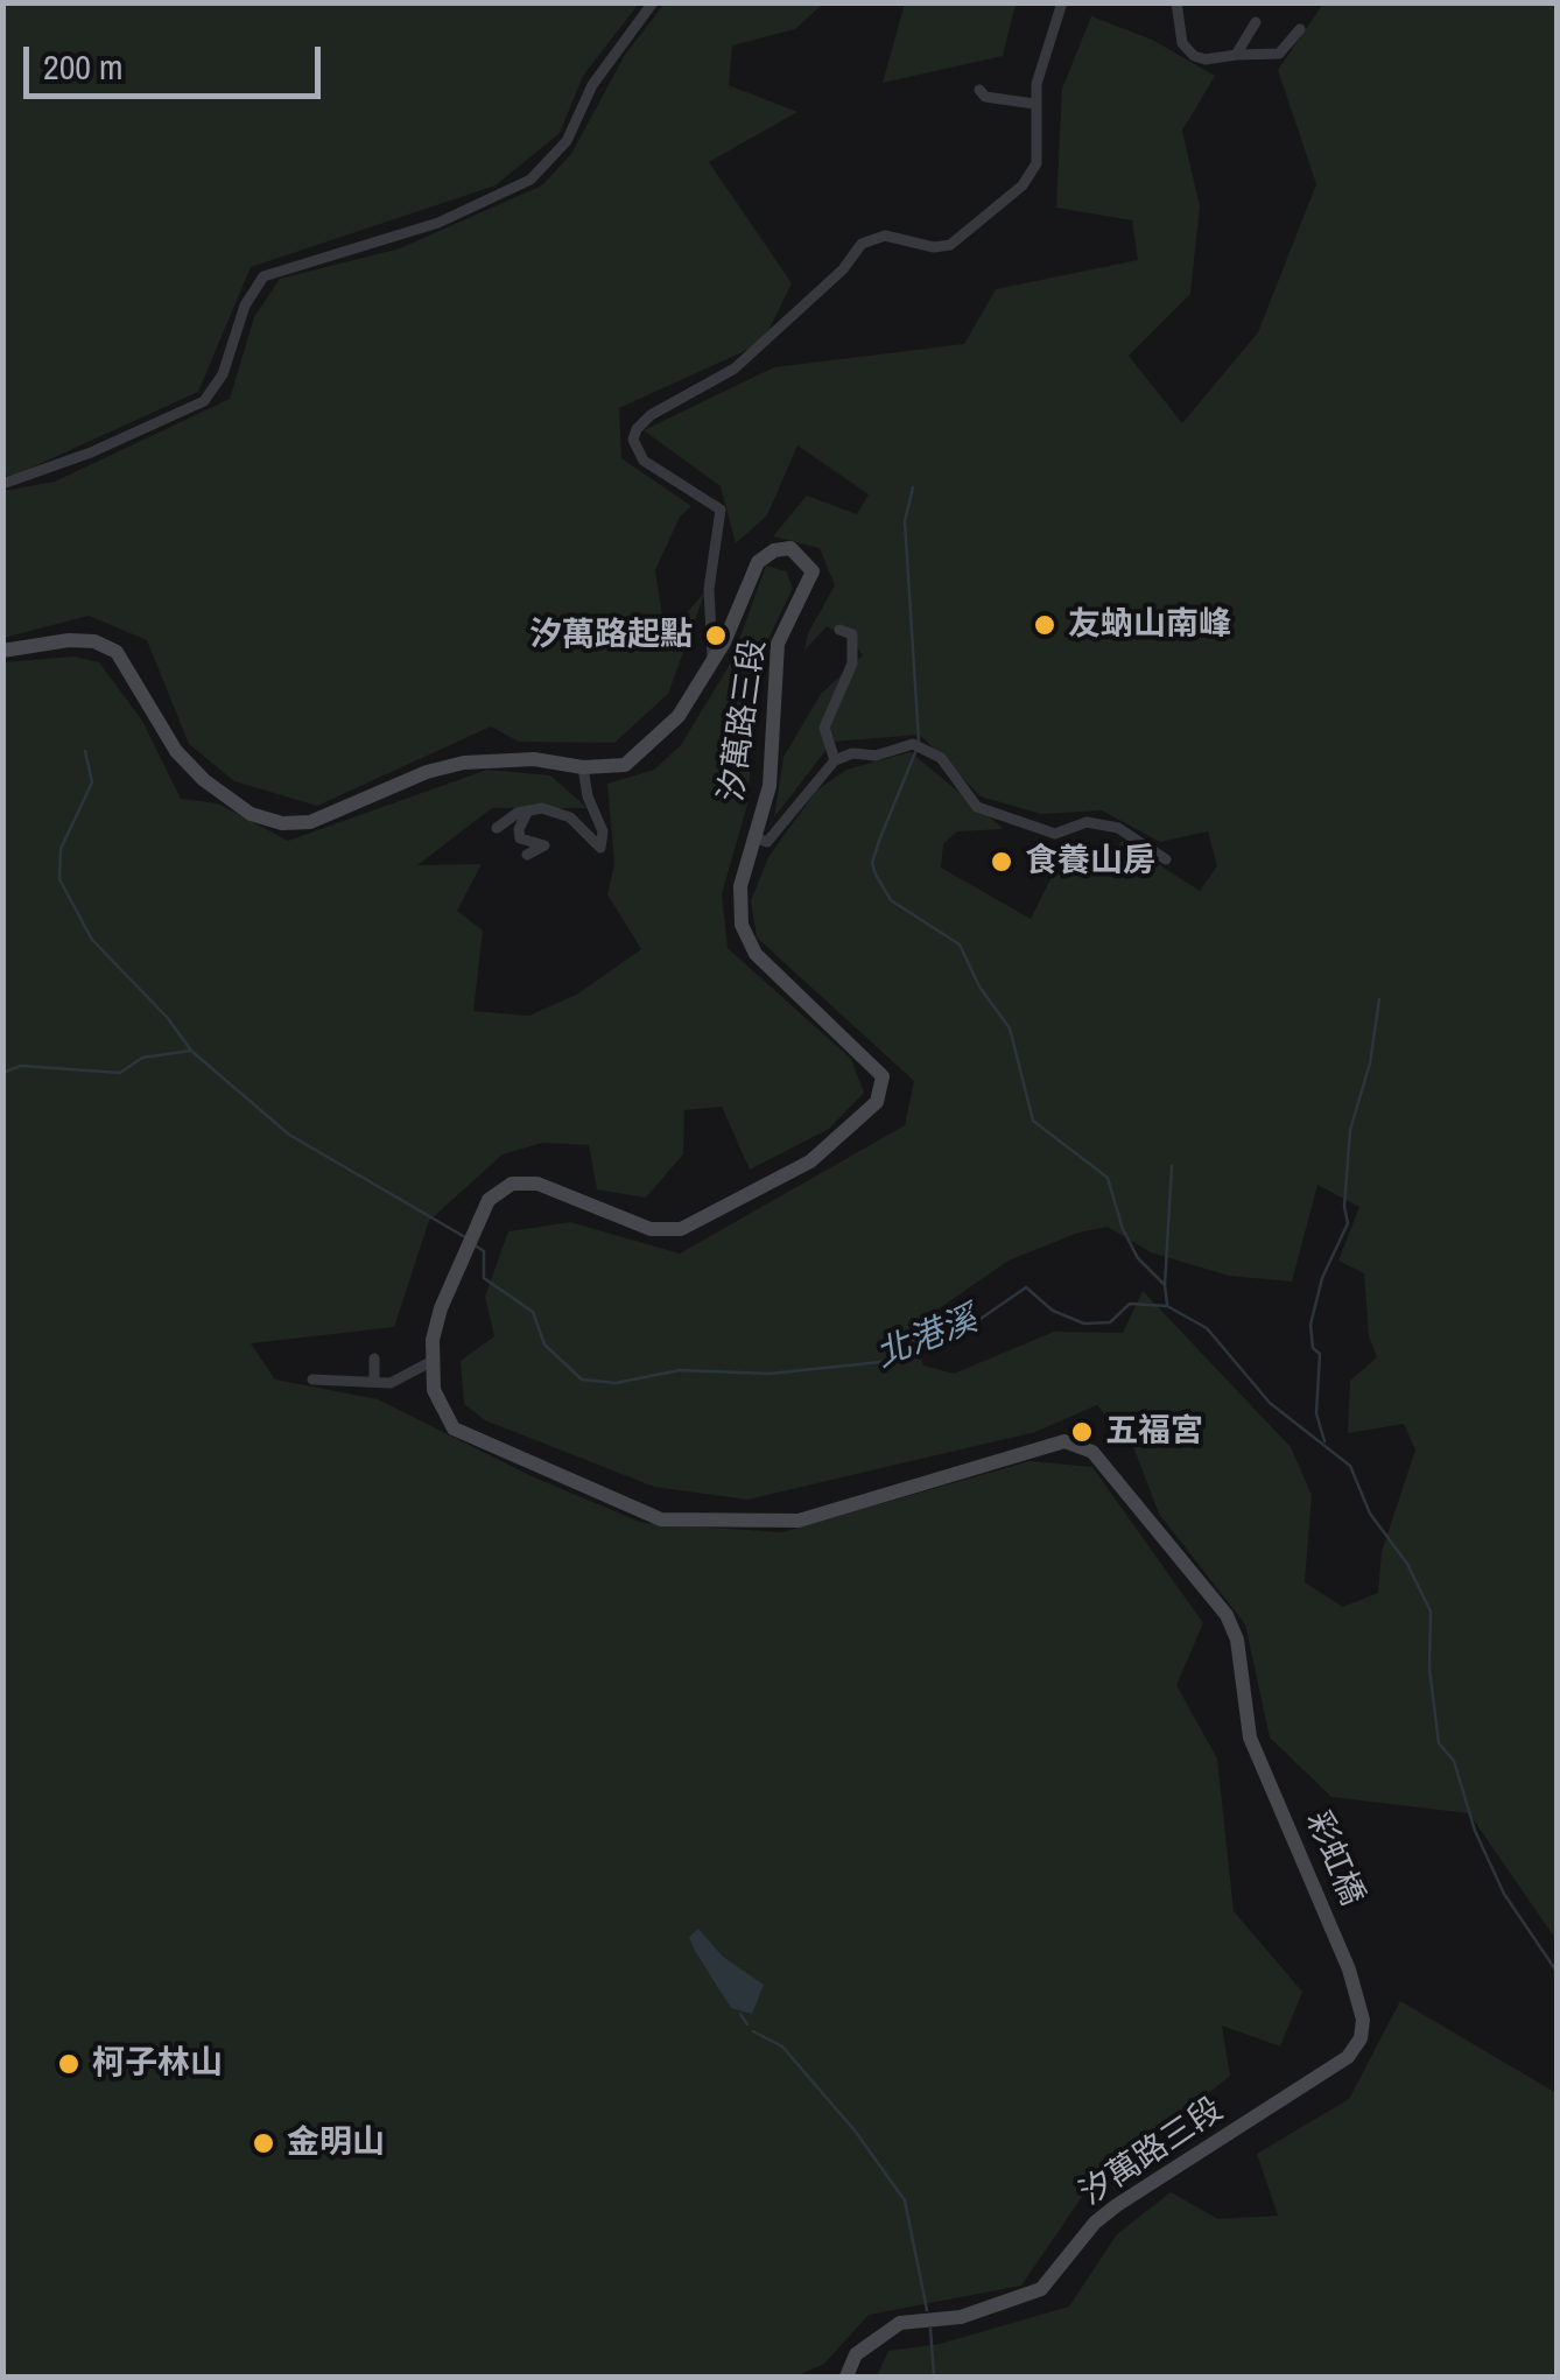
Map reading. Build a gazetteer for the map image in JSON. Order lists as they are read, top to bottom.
{
  "streets": {
    "street": ["汐萬路三段", "彩虹橋"]
  },
  "crossings": [
    ["汐萬路三段", "彩虹橋"]
  ],
  "water": ["北港溪"],
  "places": [
    "友蚋山南峰",
    "汐萬路起點",
    "食養山房",
    "五福宮",
    "柯子林山",
    "金明山"
  ],
  "scale_bar": "200 m"
}
